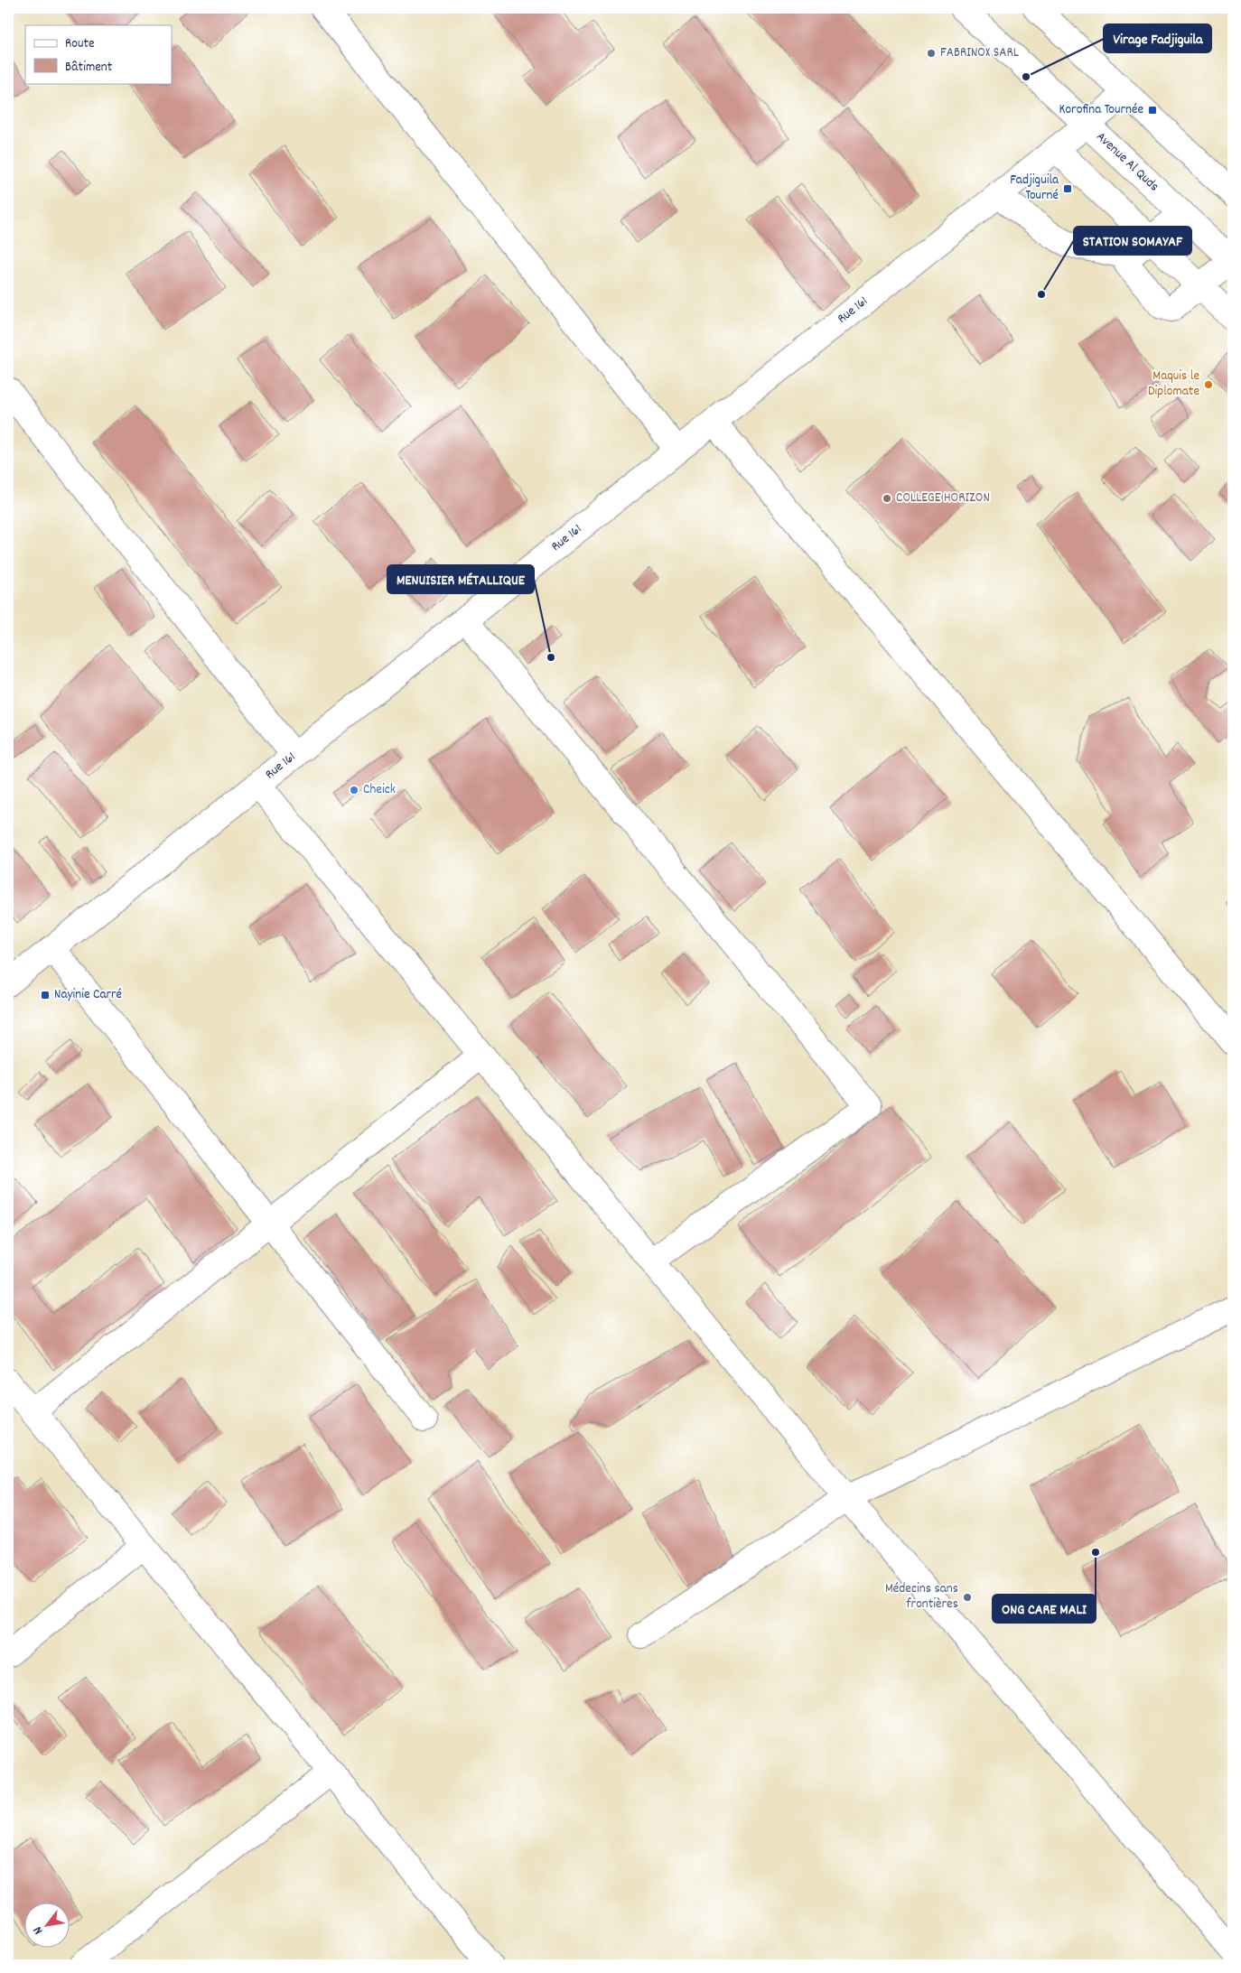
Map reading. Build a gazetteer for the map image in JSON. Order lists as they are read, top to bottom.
{
  "streets": {
    "street": ["Avenue Al Quds", "Rue 161"]
  },
  "crossings": [
    ["Avenue Al Quds", "Rue 161"]
  ],
  "places": {
    "other": [
      "FABRINOX SARL",
      "Virage Fadjiguila",
      "STATION SOMAYAF",
      "Maquis le Diplomate",
      "COLLEGE HORIZON",
      "MENUISIER MÉTALLIQUE",
      "Cheick",
      "ONG CARE MALI",
      "Médecins sans frontières"
    ],
    "transit": ["Korofina Tournée", "Fadjiguila Tourné", "Nayinie Carré"]
  },
  "legend": ["Route", "Bâtiment"],
  "north": "bottom left"
}
